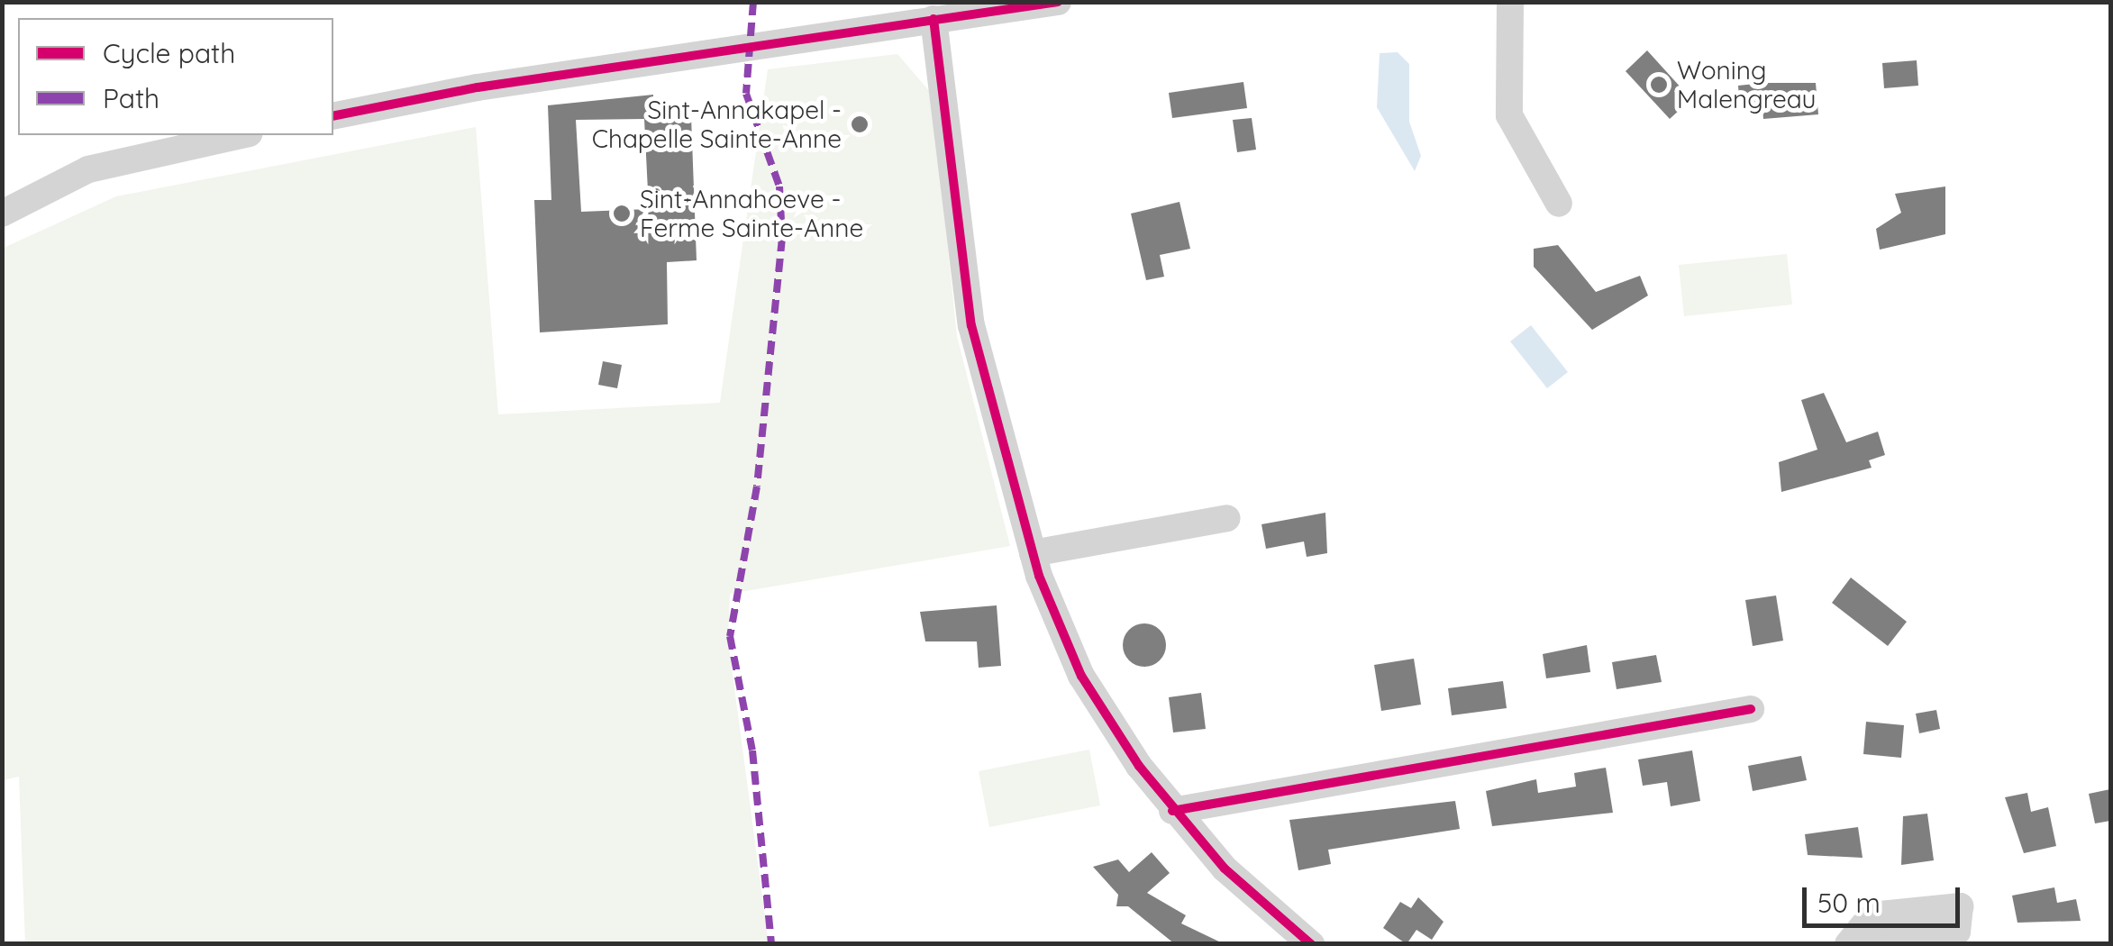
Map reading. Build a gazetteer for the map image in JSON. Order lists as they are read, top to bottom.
{
  "places": ["Woning Malengreau", "Sint-Annakapel - Chapelle Sainte-Anne", "Sint-Annahoeve - Ferme Sainte-Anne"],
  "legend": ["Cycle path", "Path"],
  "scale_bar": "50 m"
}
